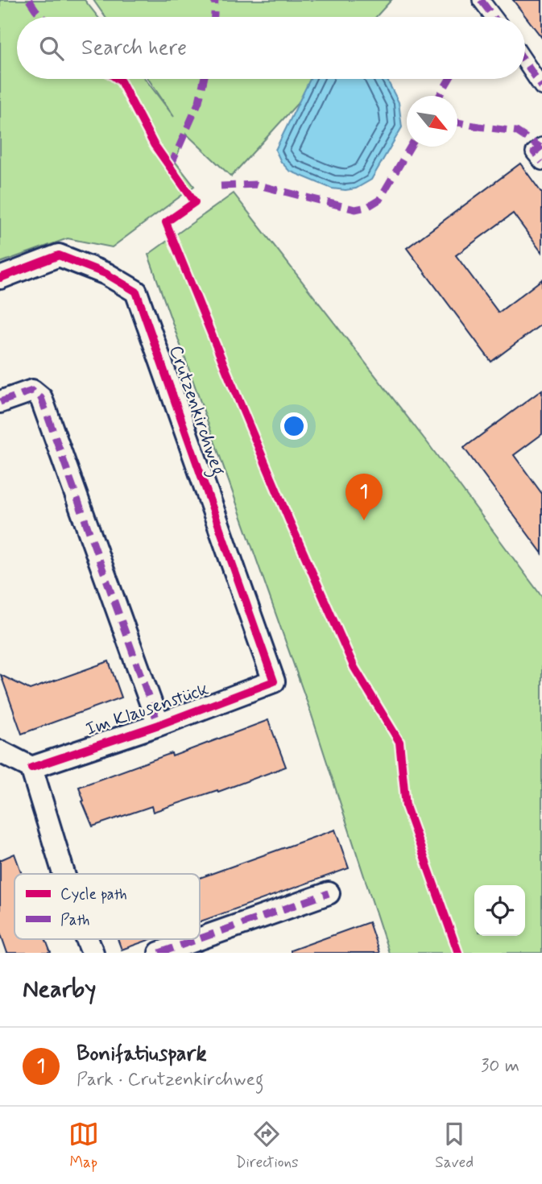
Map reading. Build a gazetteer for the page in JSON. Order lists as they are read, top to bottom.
{
  "streets": {
    "street": ["Crutzenkirchweg", "Im Klausenstück"]
  },
  "crossings": [
    ["Crutzenkirchweg", "Im Klausenstück"]
  ],
  "legend": ["Cycle path", "Path"],
  "north": "bottom right",
  "page": {
    "search": "Search here",
    "pins": "1",
    "heading": "Nearby",
    "list": [
      {
        "mark": "1",
        "name": "Bonifatiuspark",
        "note": "Park · Crutzenkirchweg",
        "value": "30 m"
      }
    ],
    "nav": ["Map", "Directions", "Saved"]
  }
}
